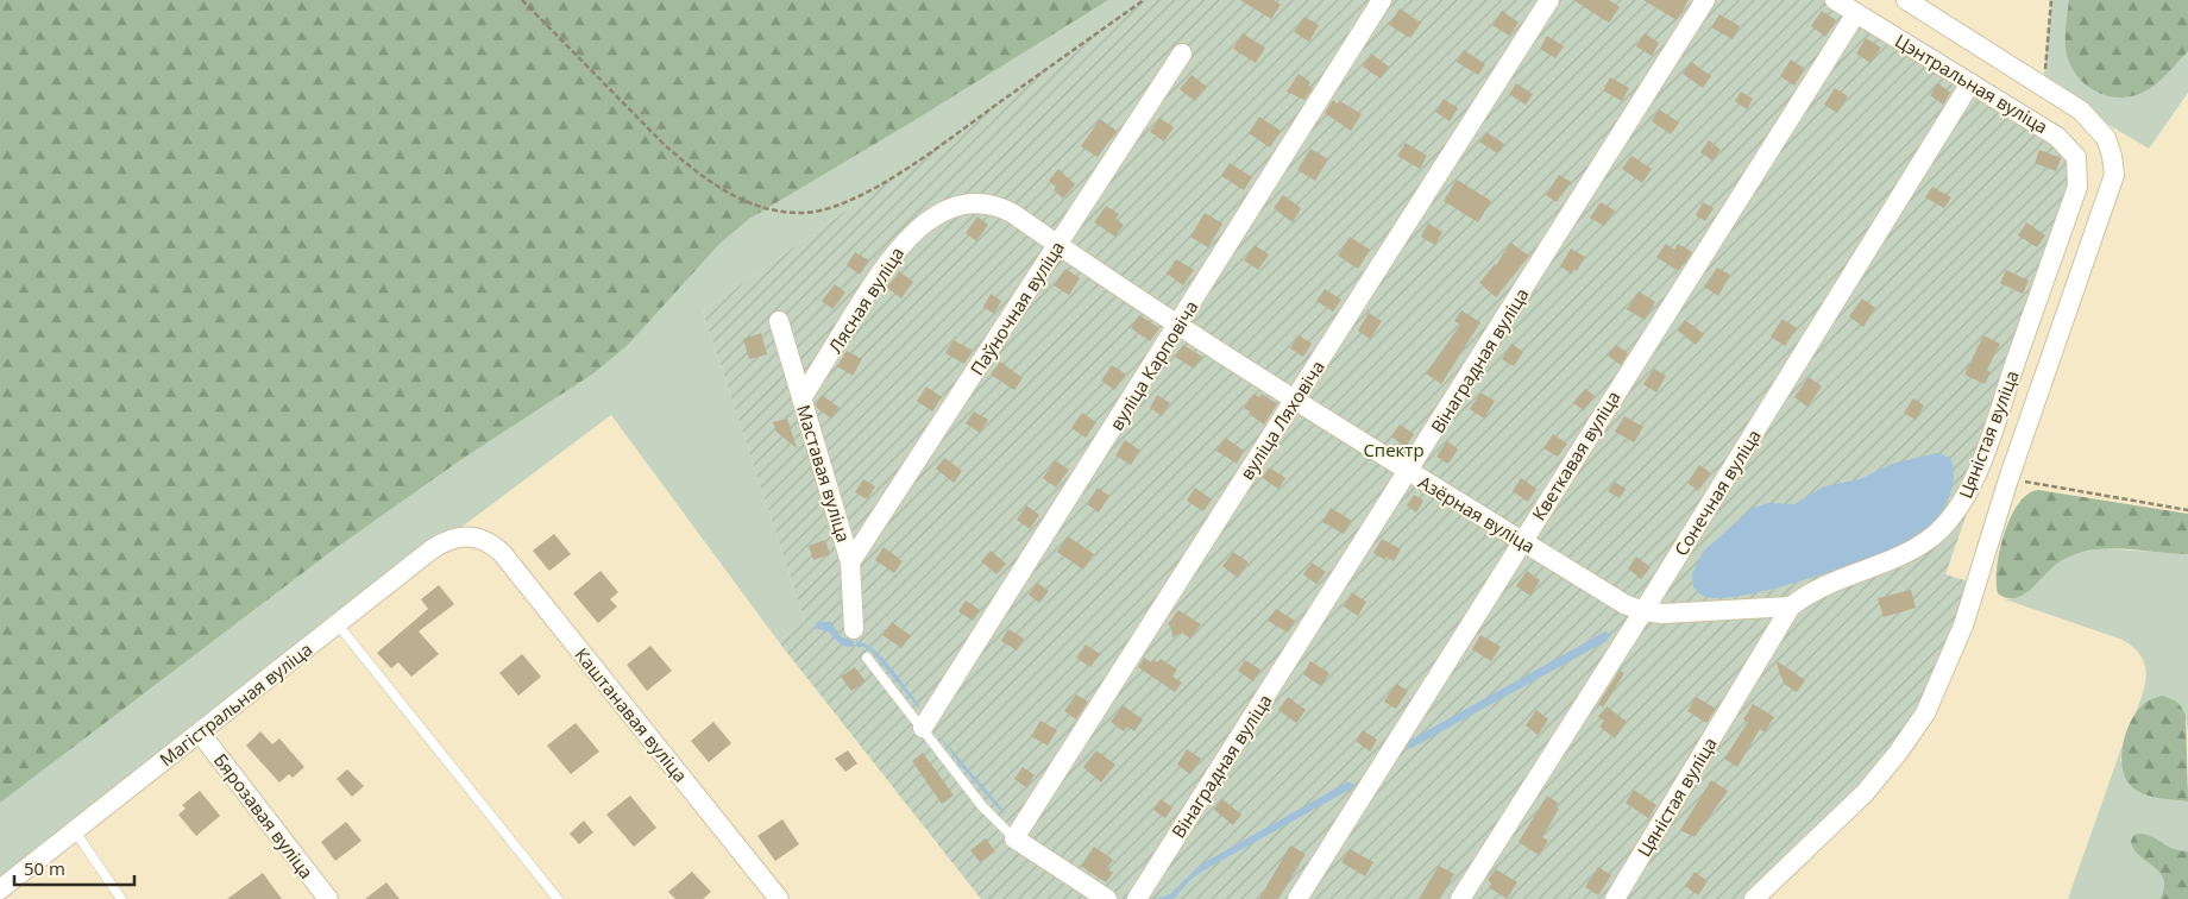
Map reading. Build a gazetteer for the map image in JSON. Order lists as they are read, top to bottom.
{
  "streets": {
    "street": [
      "Цэнтральная вуліца",
      "Лясная вуліца",
      "Паўночная вуліца",
      "Вінаградная вуліца",
      "вуліца Карповіча",
      "вуліца Ляховіча",
      "Цяністая вуліца",
      "Кветкавая вуліца",
      "Маставая вуліца",
      "Сонечная вуліца",
      "Азёрная вуліца",
      "Магістральная вуліца",
      "Каштанавая вуліца",
      "Бярозавая вуліца"
    ]
  },
  "crossings": [
    ["Цэнтральная вуліца", "Цяністая вуліца"],
    ["Цэнтральная вуліца", "Кветкавая вуліца"],
    ["Цэнтральная вуліца", "Сонечная вуліца"],
    ["Лясная вуліца", "Маставая вуліца"],
    ["Лясная вуліца", "Азёрная вуліца"],
    ["Паўночная вуліца", "Маставая вуліца"],
    ["Паўночная вуліца", "Азёрная вуліца"],
    ["Вінаградная вуліца", "Азёрная вуліца"],
    ["вуліца Карповіча", "Азёрная вуліца"],
    ["вуліца Ляховіча", "Азёрная вуліца"],
    ["Цяністая вуліца", "Азёрная вуліца"],
    ["Кветкавая вуліца", "Азёрная вуліца"],
    ["Сонечная вуліца", "Азёрная вуліца"],
    ["Магістральная вуліца", "Каштанавая вуліца"],
    ["Магістральная вуліца", "Бярозавая вуліца"]
  ],
  "parks": ["Спектр"],
  "scale_bar": "50 m"
}
